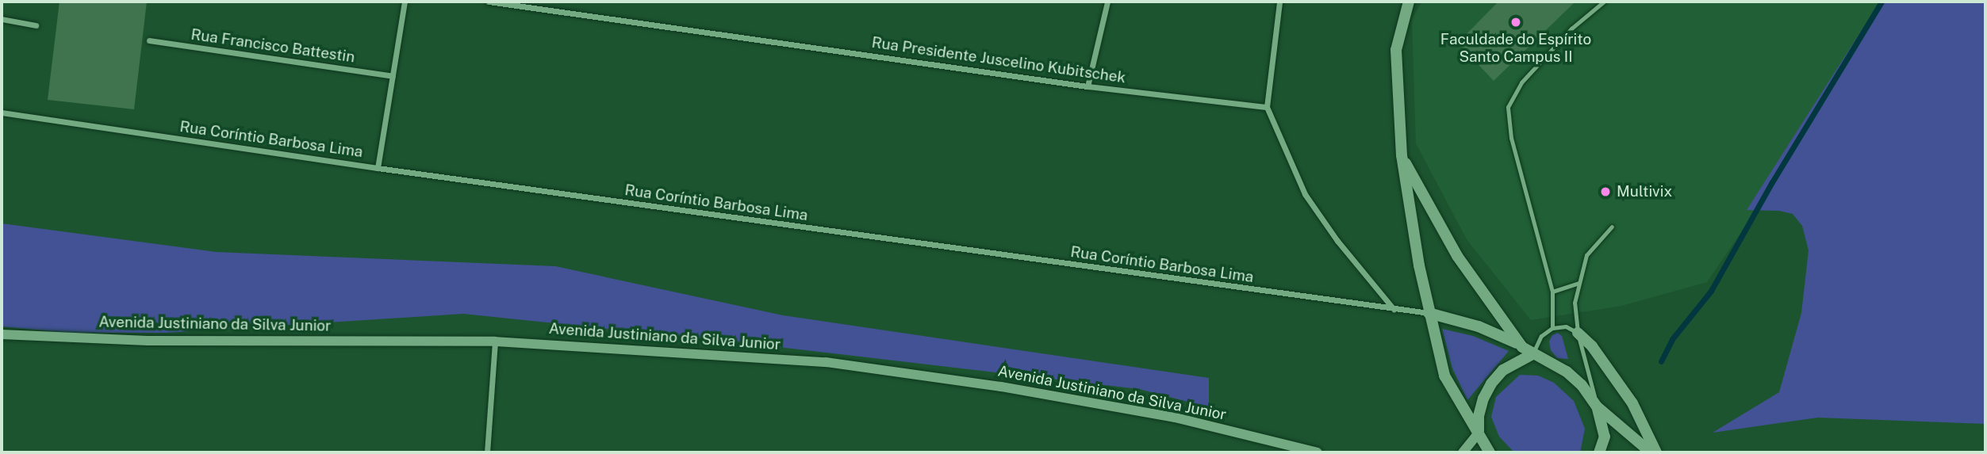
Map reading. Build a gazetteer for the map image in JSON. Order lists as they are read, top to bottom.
{
  "streets": {
    "street": [
      "Rua Francisco Battestin",
      "Rua Presidente Juscelino Kubitschek",
      "Rua Coríntio Barbosa Lima",
      "Avenida Justiniano da Silva Junior"
    ]
  },
  "places": ["Faculdade do Espírito Santo Campus II", "Multivix"]
}
